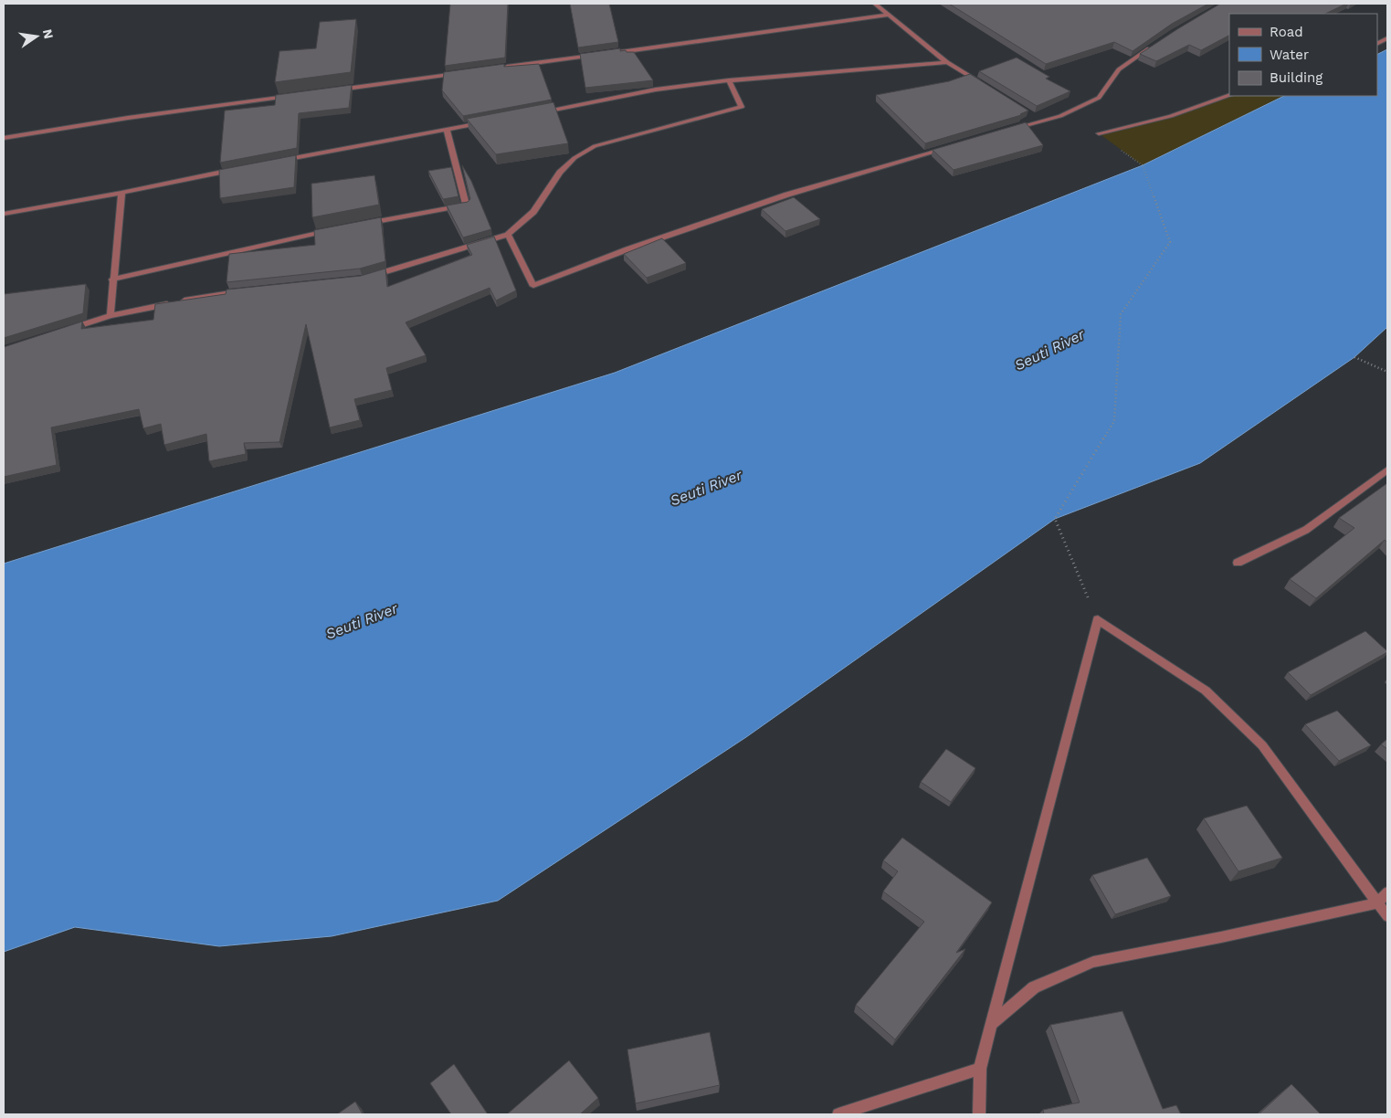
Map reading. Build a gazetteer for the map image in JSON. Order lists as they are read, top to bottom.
{
  "water": ["Seuti River"],
  "legend": ["Road", "Water", "Building"],
  "north": "right"
}
